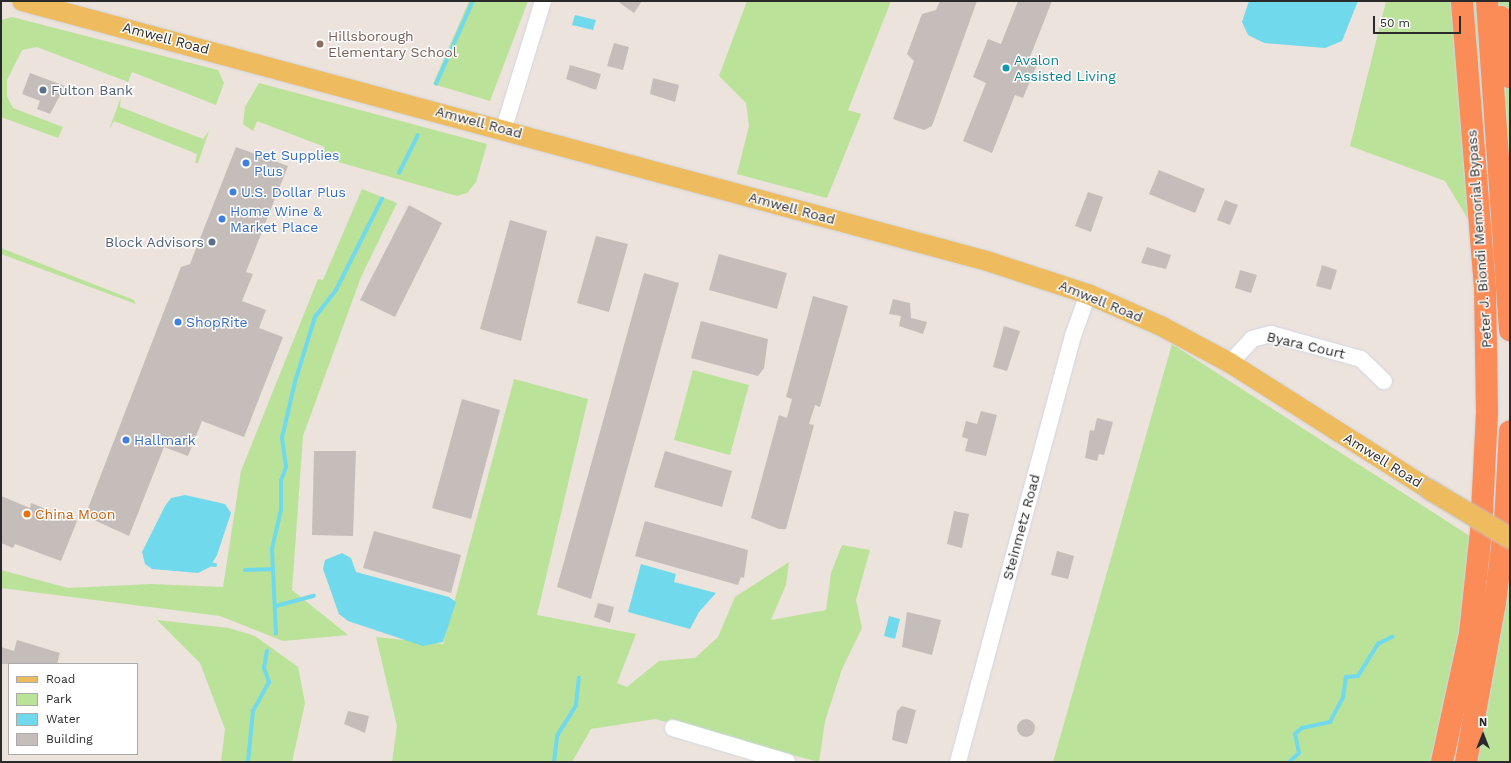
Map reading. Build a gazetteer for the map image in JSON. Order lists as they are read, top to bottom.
{
  "streets": {
    "highway": ["Peter J. Biondi Memorial Bypass"],
    "main road": ["Amwell Road"],
    "street": ["Byara Court", "Steinmetz Road"]
  },
  "crossings": [
    ["Amwell Road", "Byara Court"],
    ["Amwell Road", "Steinmetz Road"]
  ],
  "places": [
    "Hillsborough Elementary School",
    "Avalon Assisted Living",
    "Fulton Bank",
    "Pet Supplies Plus",
    "U.S. Dollar Plus",
    "Home Wine & Market Place",
    "Block Advisors",
    "ShopRite",
    "Hallmark",
    "China Moon"
  ],
  "legend": [
    "Road",
    "Park",
    "Water",
    "Building"
  ],
  "scale_bar": "50 m",
  "north": "top"
}
